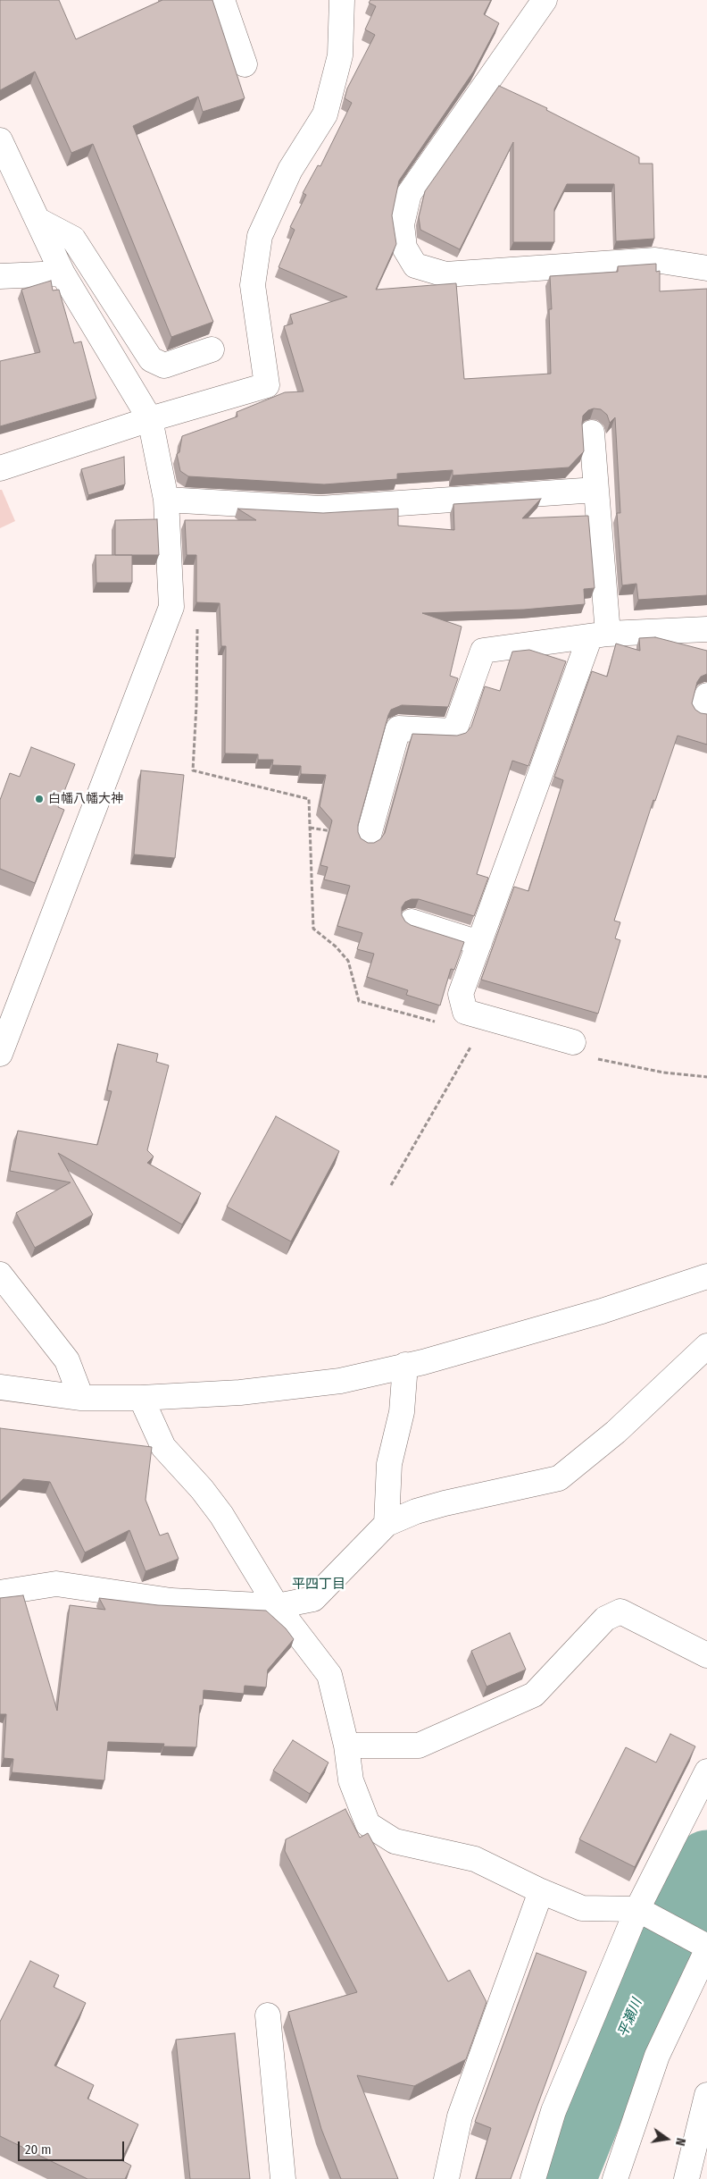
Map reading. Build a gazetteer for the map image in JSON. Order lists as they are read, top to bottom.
{
  "districts": ["平四丁目"],
  "water": ["平瀬川"],
  "places": ["白幡八幡大神"],
  "scale_bar": "20 m",
  "north": "right"
}
